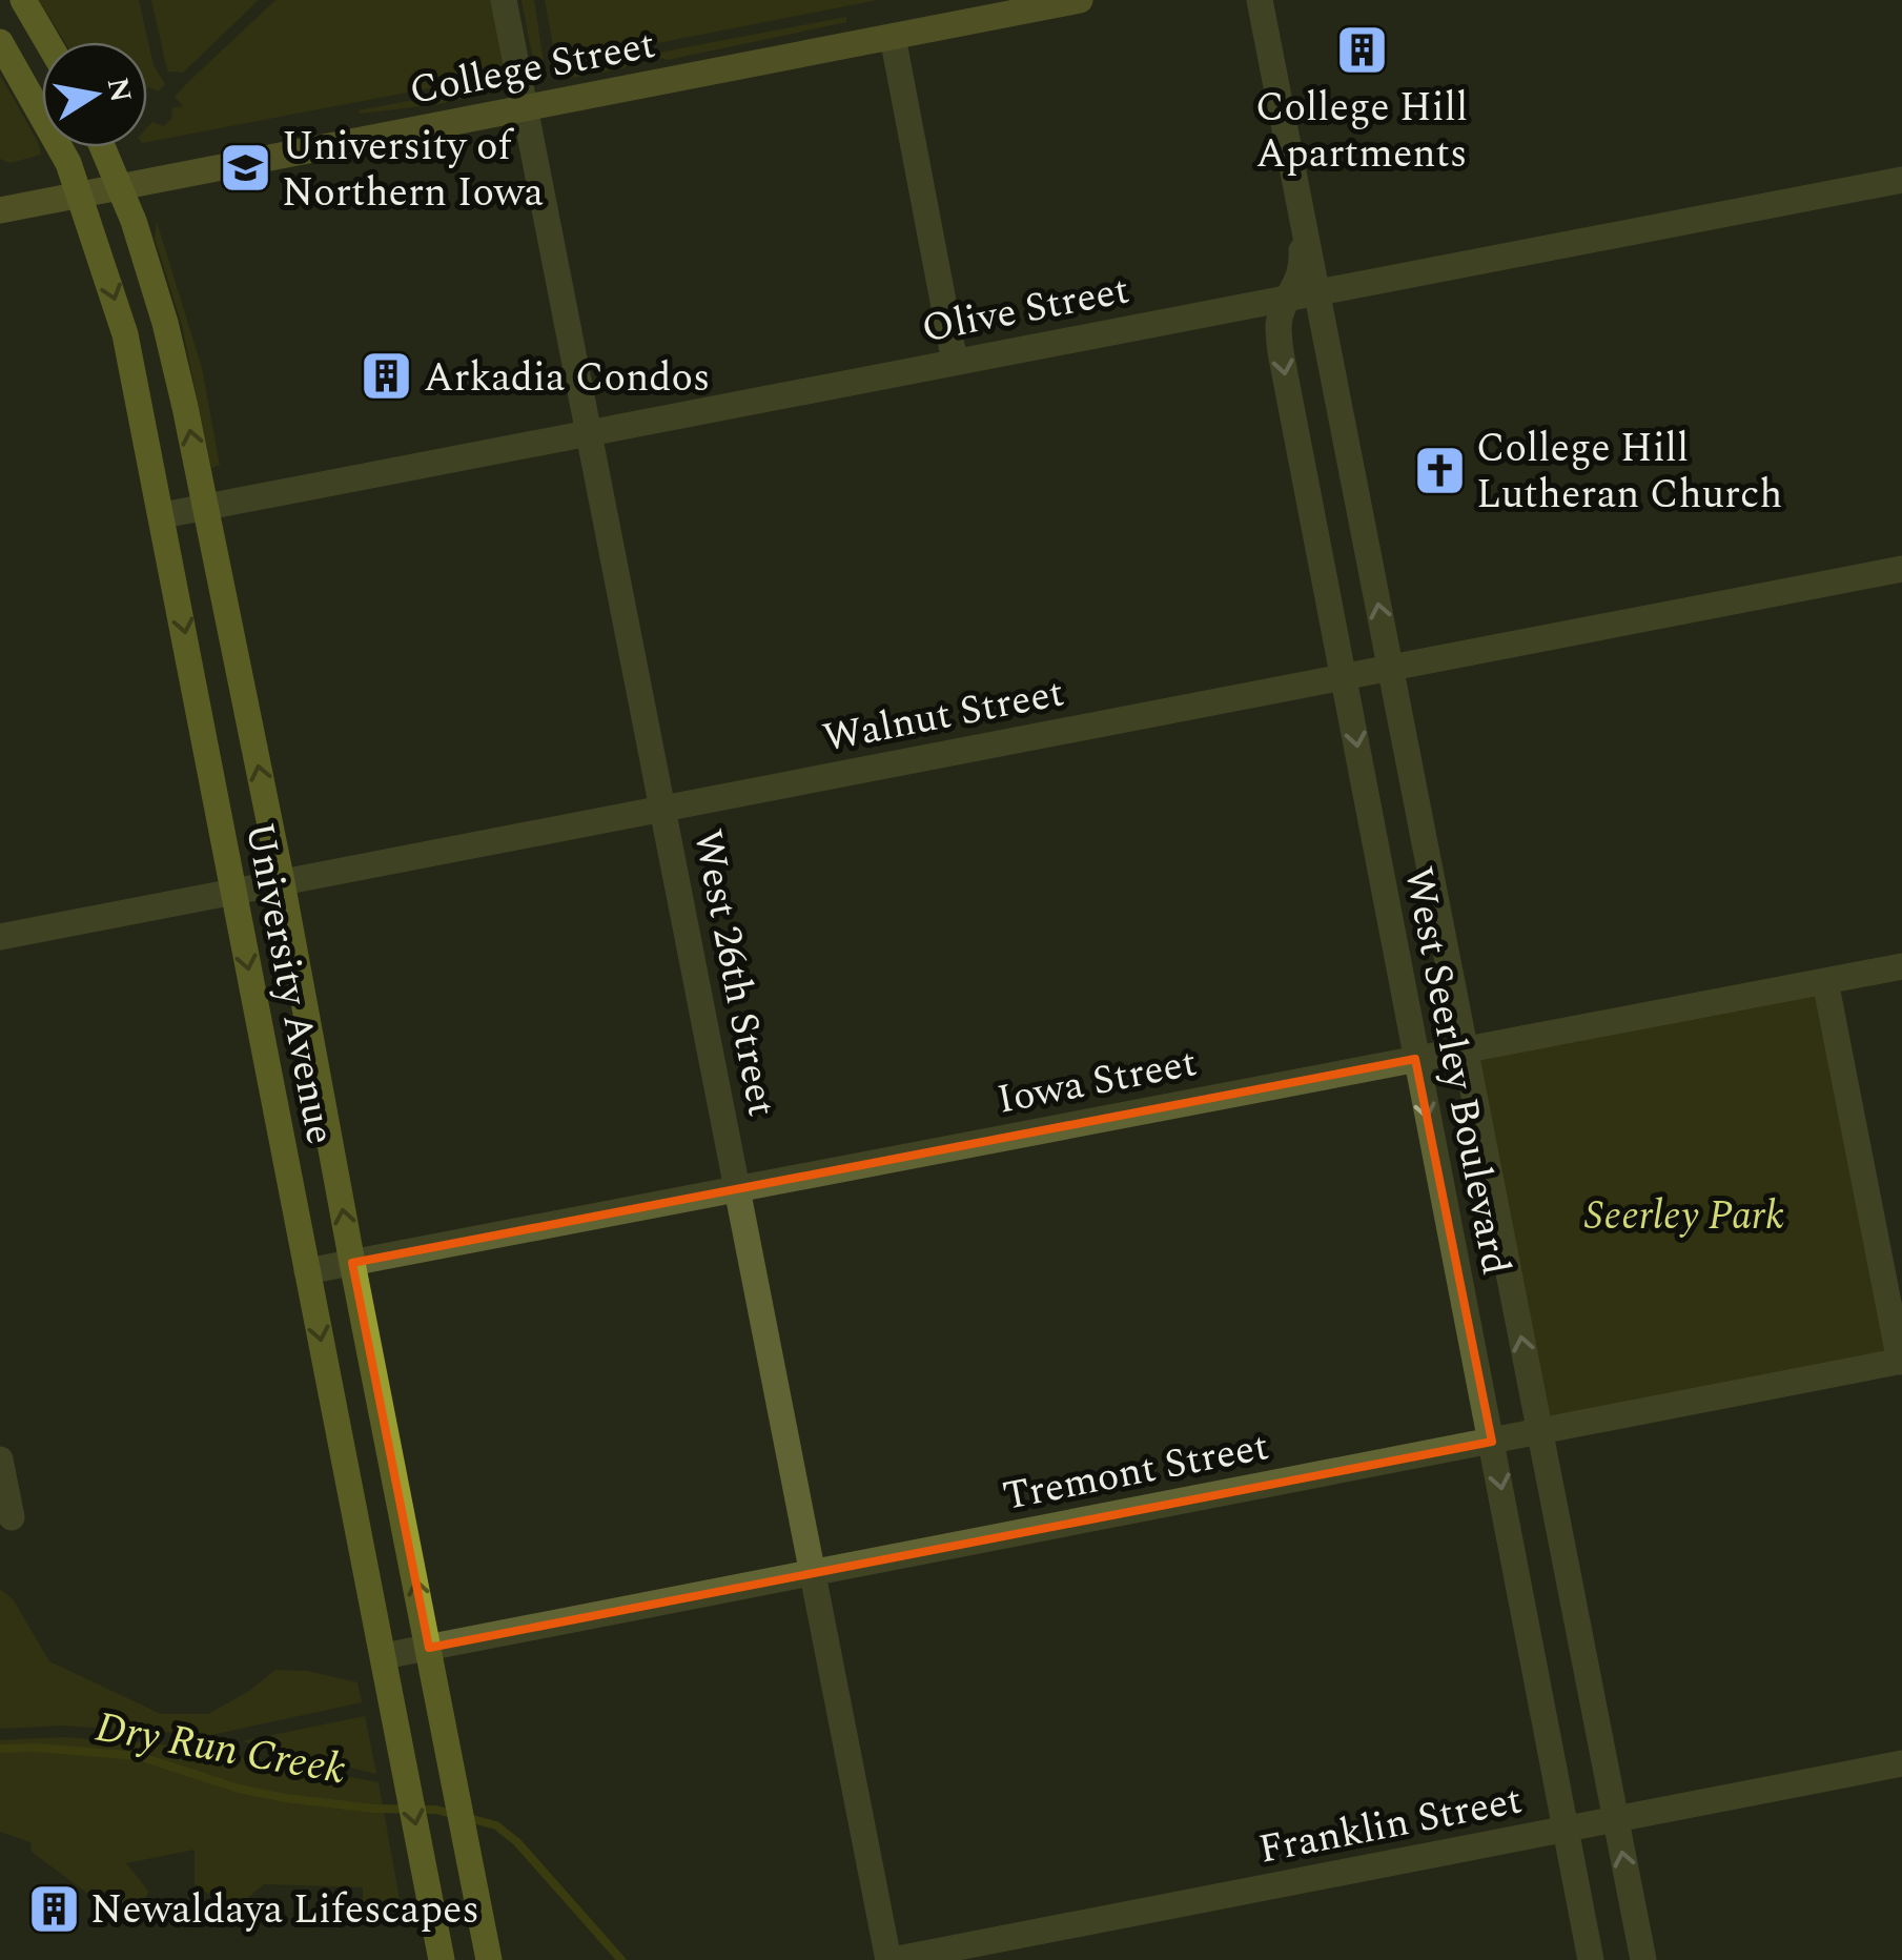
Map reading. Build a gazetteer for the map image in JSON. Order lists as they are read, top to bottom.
{
  "streets": {
    "main road": ["University Avenue"],
    "street": [
      "College Street",
      "Olive Street",
      "Walnut Street",
      "West 26th Street",
      "West Seerley Boulevard",
      "Iowa Street",
      "Tremont Street",
      "Franklin Street"
    ]
  },
  "crossings": [
    ["College Street", "West 26th Street"],
    ["College Street", "University Avenue"],
    ["Olive Street", "West 26th Street"],
    ["Olive Street", "University Avenue"],
    ["Olive Street", "West Seerley Boulevard"],
    ["Walnut Street", "West 26th Street"],
    ["Walnut Street", "University Avenue"],
    ["Walnut Street", "West Seerley Boulevard"],
    ["West 26th Street", "Iowa Street"],
    ["West 26th Street", "Tremont Street"],
    ["West 26th Street", "Franklin Street"],
    ["University Avenue", "Iowa Street"],
    ["University Avenue", "Tremont Street"],
    ["West Seerley Boulevard", "Iowa Street"],
    ["West Seerley Boulevard", "Tremont Street"],
    ["West Seerley Boulevard", "Franklin Street"]
  ],
  "water": ["Dry Run Creek"],
  "parks": ["Seerley Park"],
  "places": {
    "building": ["College Hill Apartments", "Arkadia Condos", "Newaldaya Lifescapes"],
    "school or university": ["University of Northern Iowa"],
    "church": ["College Hill Lutheran Church"]
  },
  "north": "right"
}
